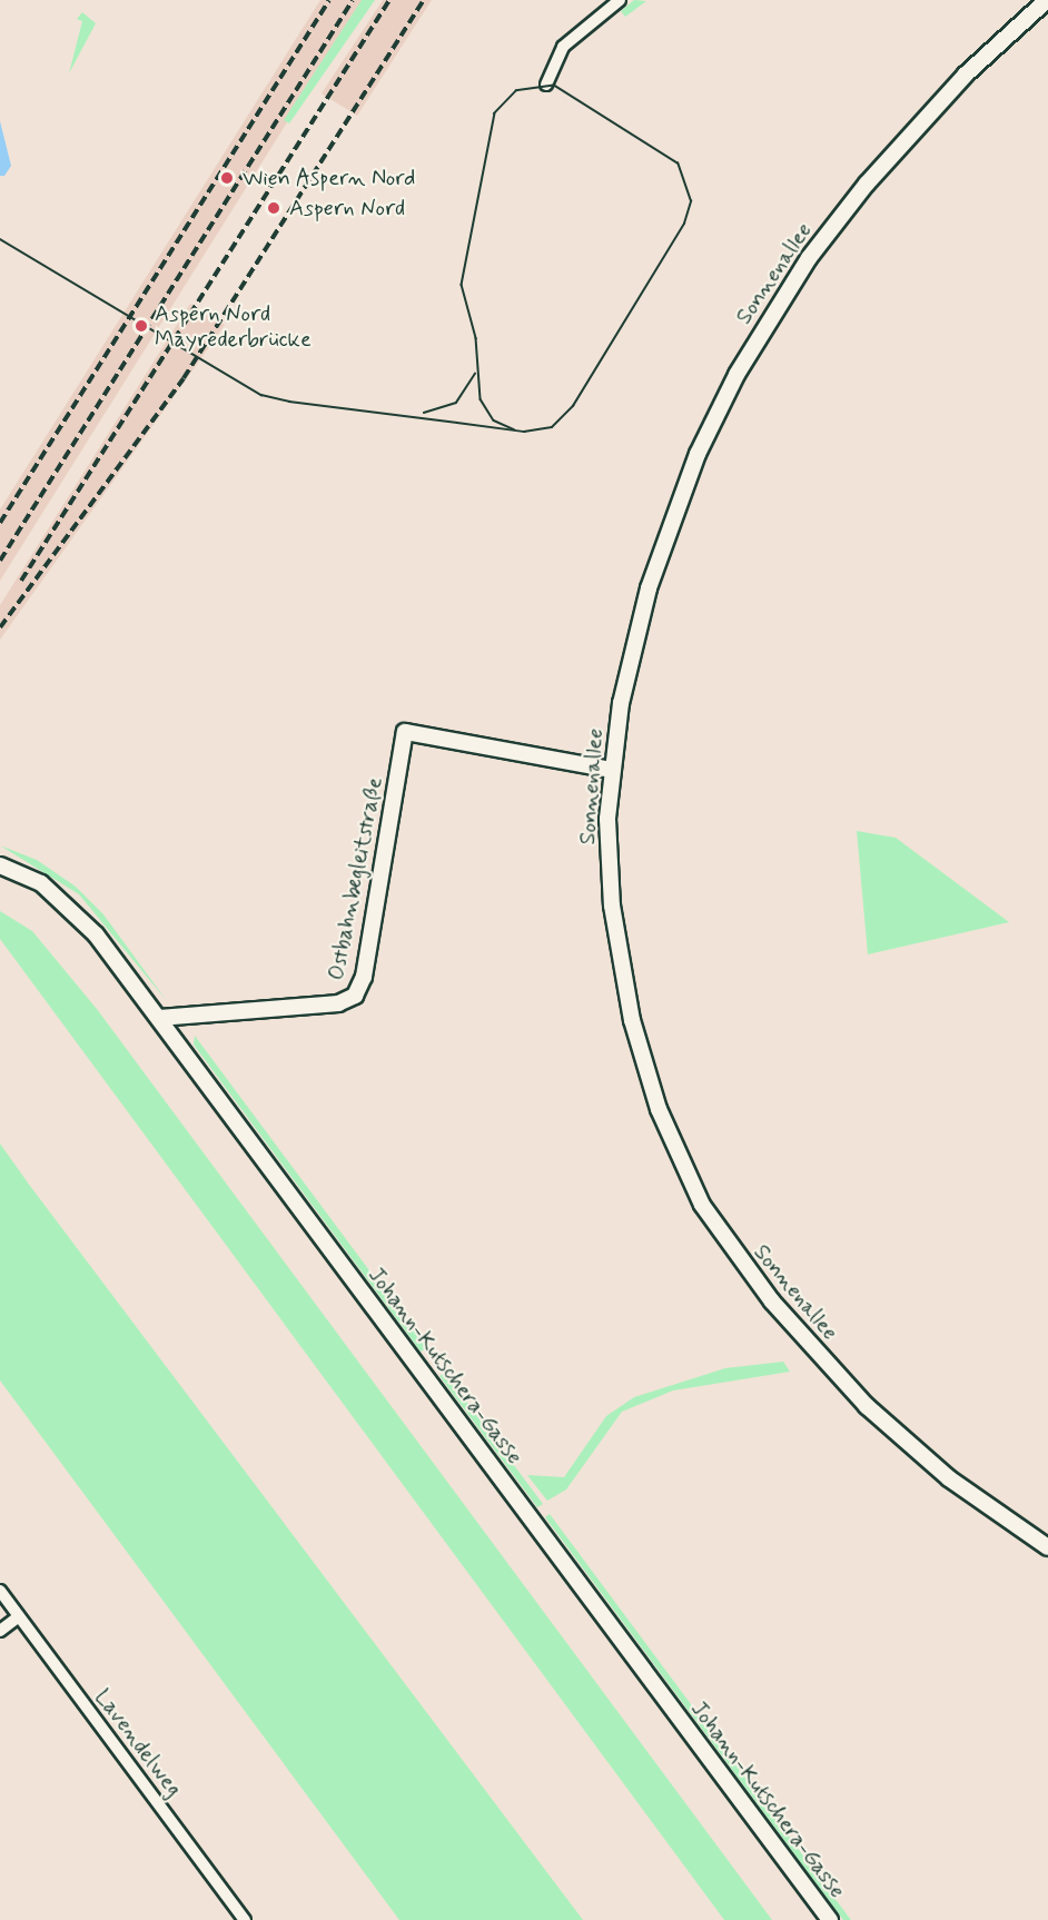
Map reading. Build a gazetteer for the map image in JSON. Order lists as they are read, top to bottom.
{
  "streets": {
    "street": [
      "Sonnenallee",
      "Ostbahnbegleitstraße",
      "Johann-Kutschera-Gasse",
      "Lavendelweg"
    ]
  },
  "crossings": [
    ["Sonnenallee", "Ostbahnbegleitstraße"],
    ["Ostbahnbegleitstraße", "Johann-Kutschera-Gasse"]
  ],
  "places": ["Wien Aspern Nord", "Aspern Nord", "Aspern Nord Mayrederbrücke"]
}
